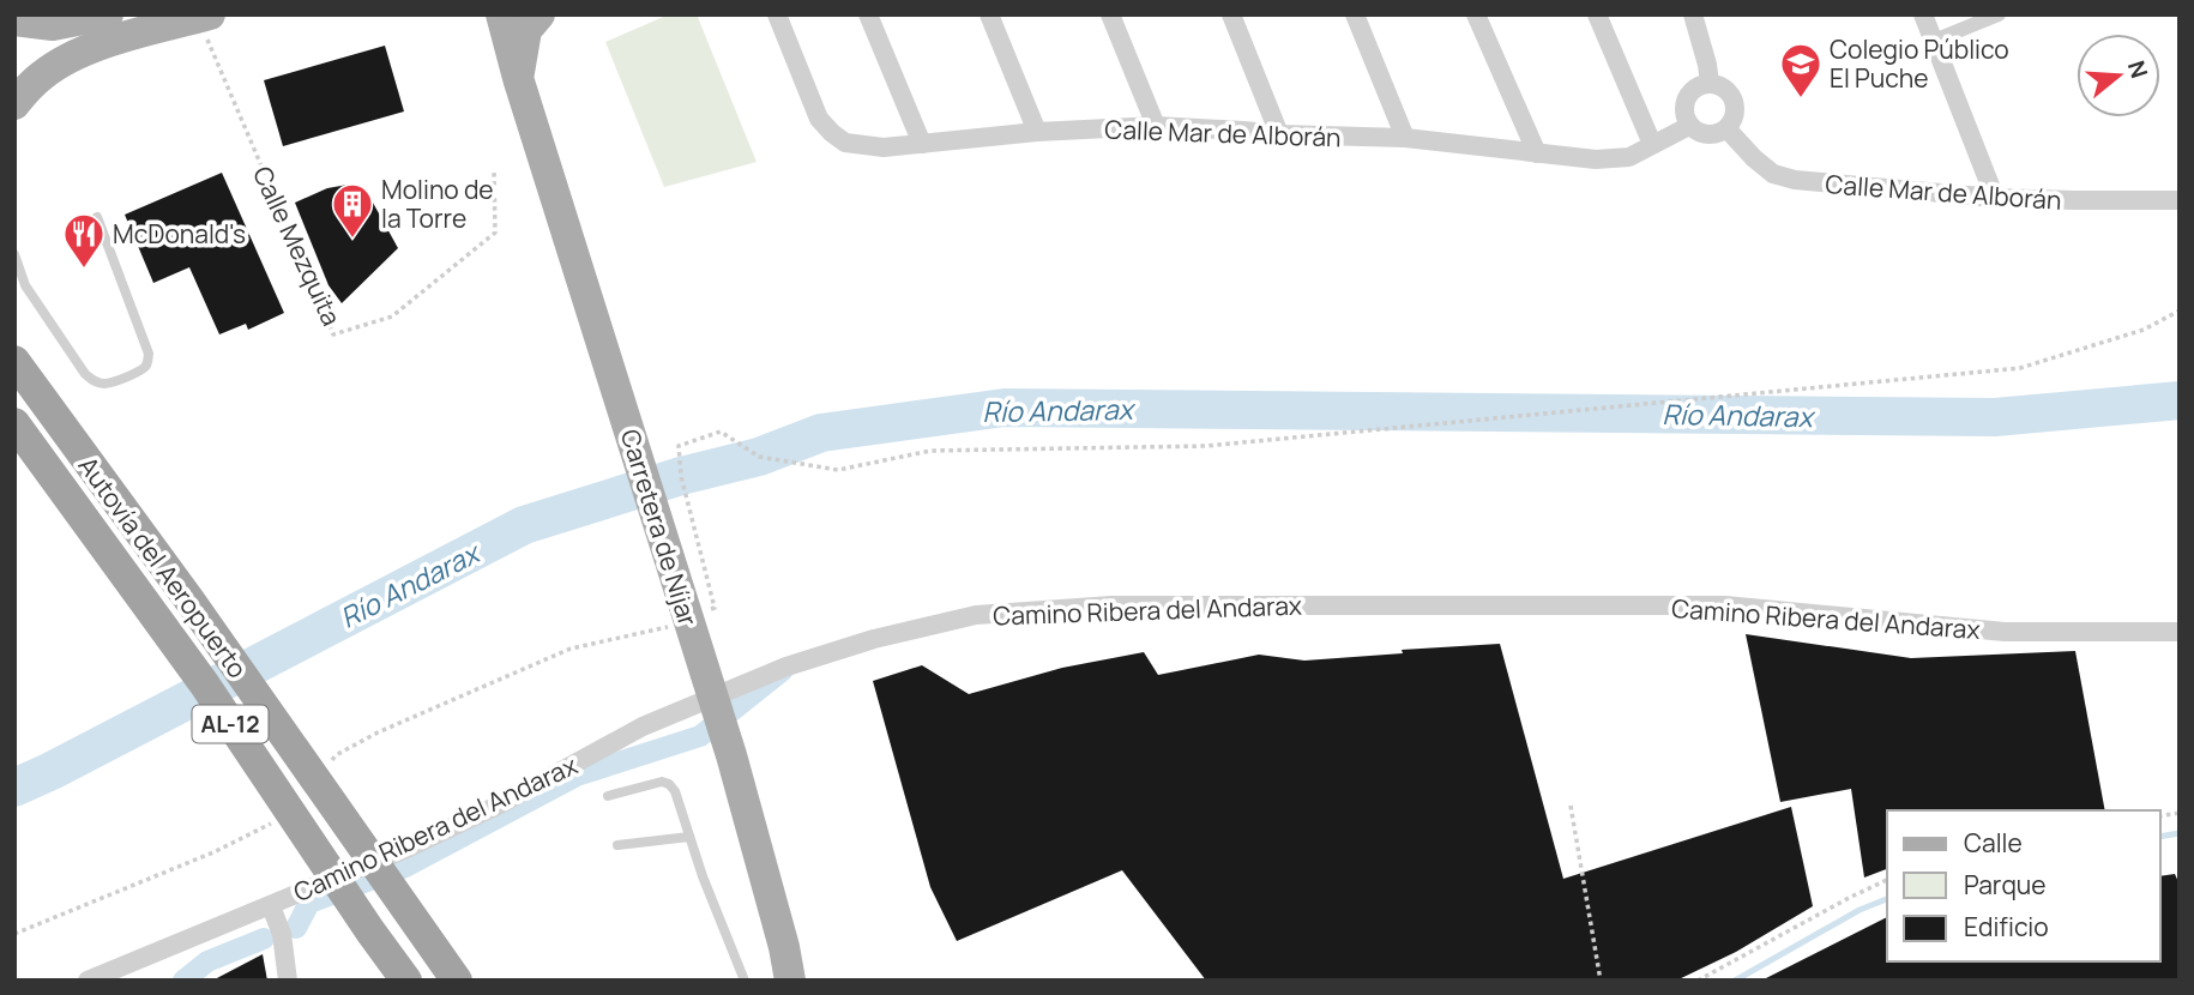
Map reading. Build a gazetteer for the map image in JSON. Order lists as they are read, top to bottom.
{
  "streets": {
    "highway": ["Autovía del Aeropuerto", "AL-12"],
    "main road": ["Carretera de Níjar"],
    "street": ["Calle Mar de Alborán", "Camino Ribera del Andarax"],
    "path": ["Calle Mezquita"]
  },
  "water": ["Río Andarax"],
  "places": {
    "school or university": ["Colegio Público El Puche"],
    "building": ["Molino de la Torre"],
    "restaurant": ["McDonald's"]
  },
  "legend": ["Calle", "Parque", "Edificio"],
  "north": "right"
}
